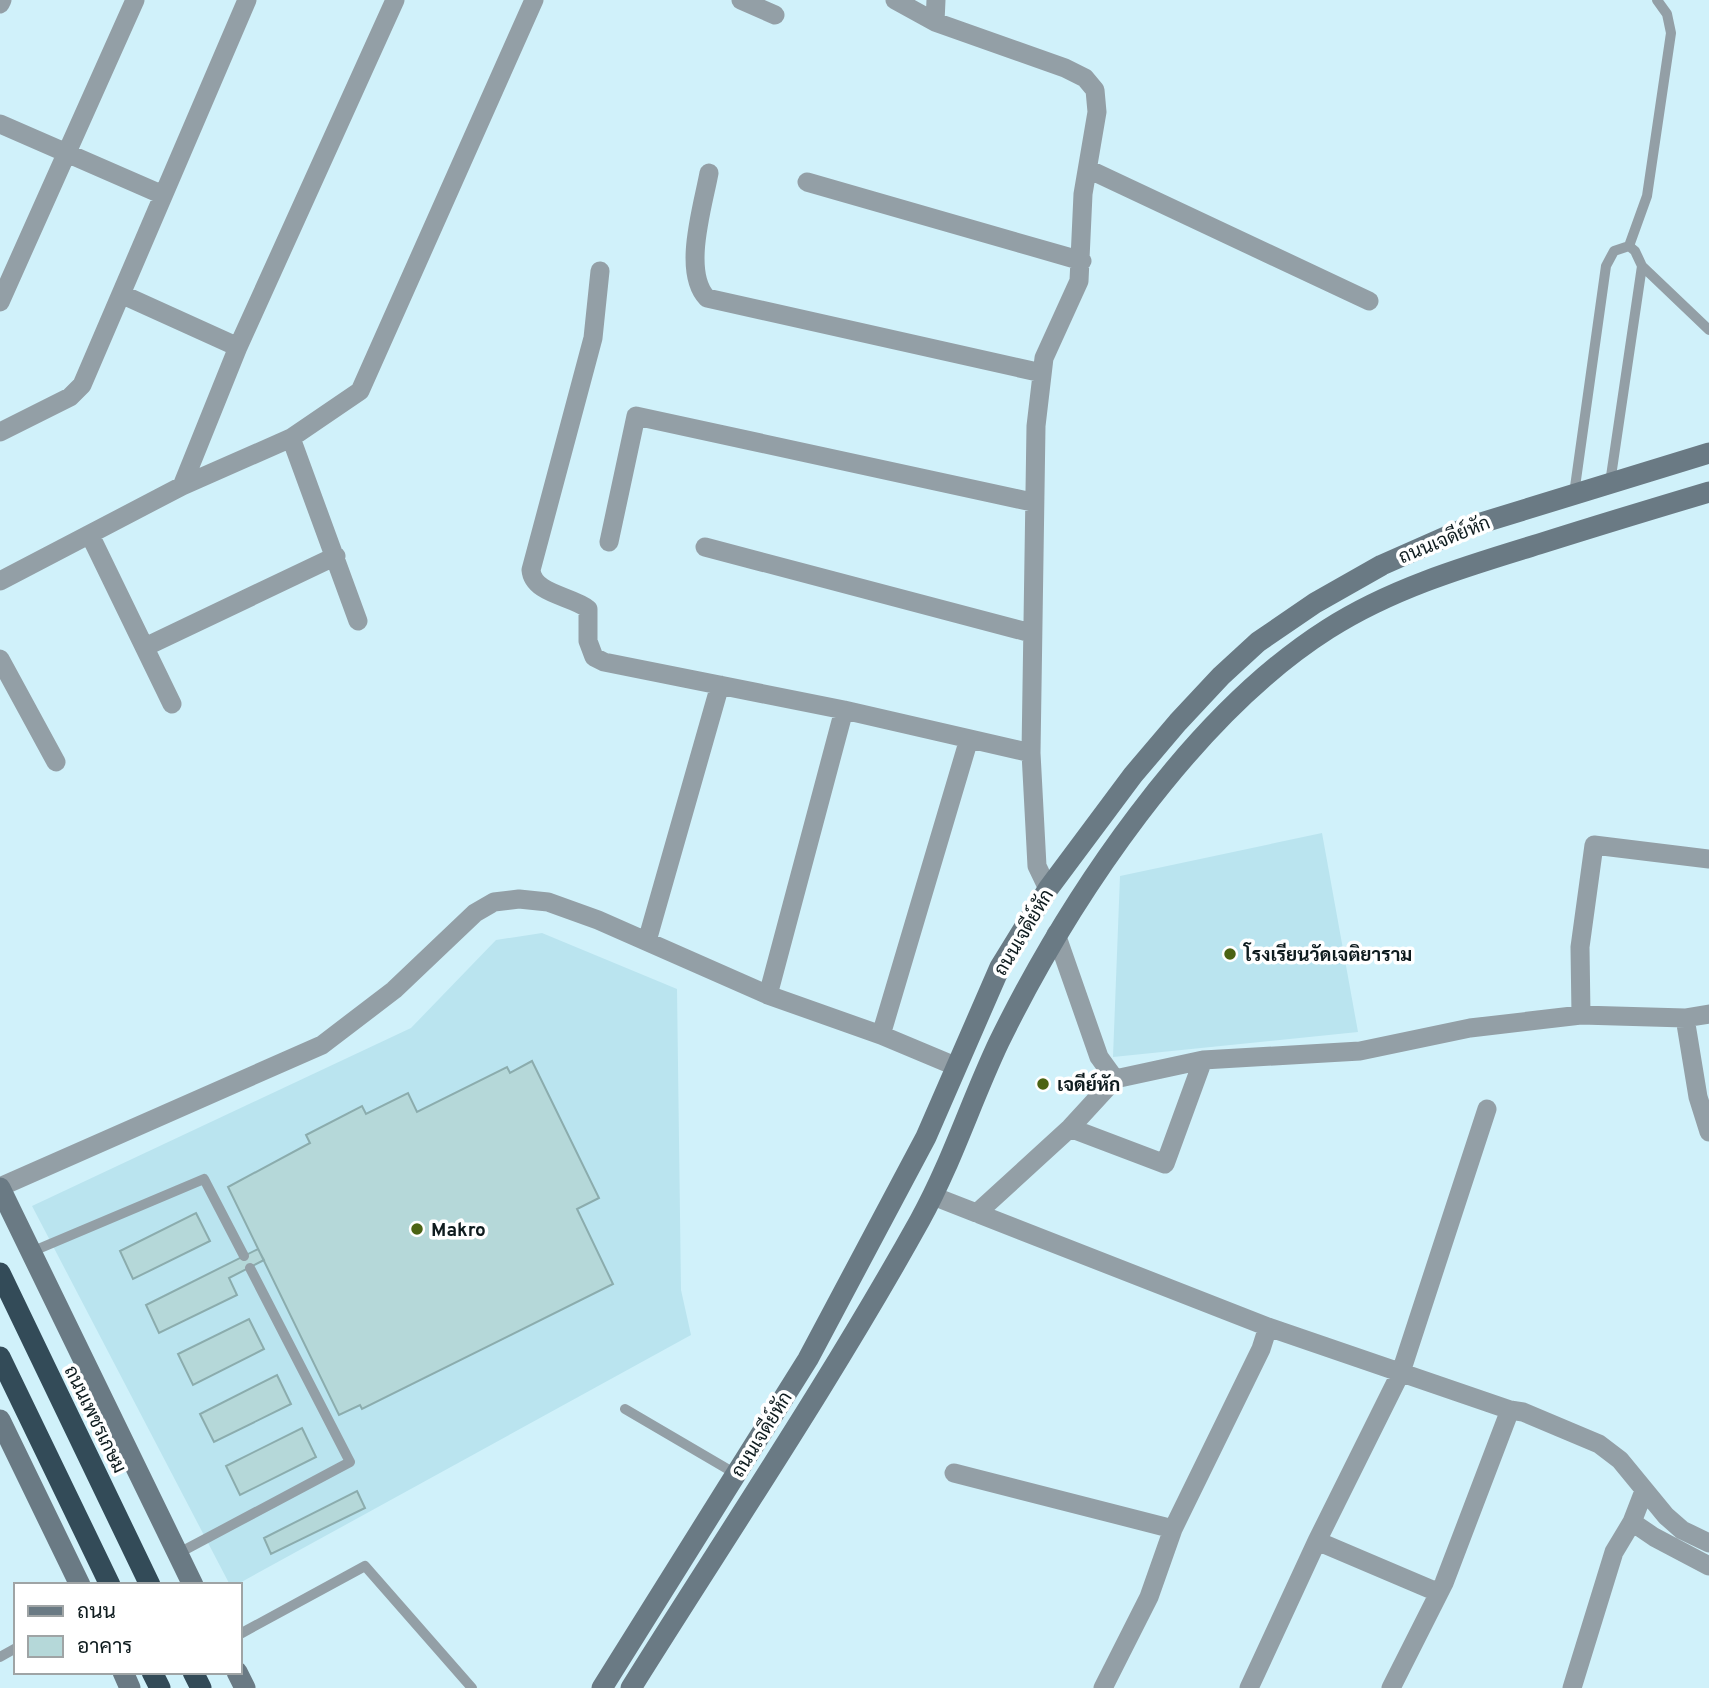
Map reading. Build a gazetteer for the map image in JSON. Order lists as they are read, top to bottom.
{
  "streets": {
    "highway": ["ถนนเพชรเกษม"],
    "main road": ["ถนนเจดีย์หัก"]
  },
  "places": ["โรงเรียนวัดเจติยาราม", "เจดีย์หัก", "Makro"],
  "legend": ["ถนน", "อาคาร"]
}
